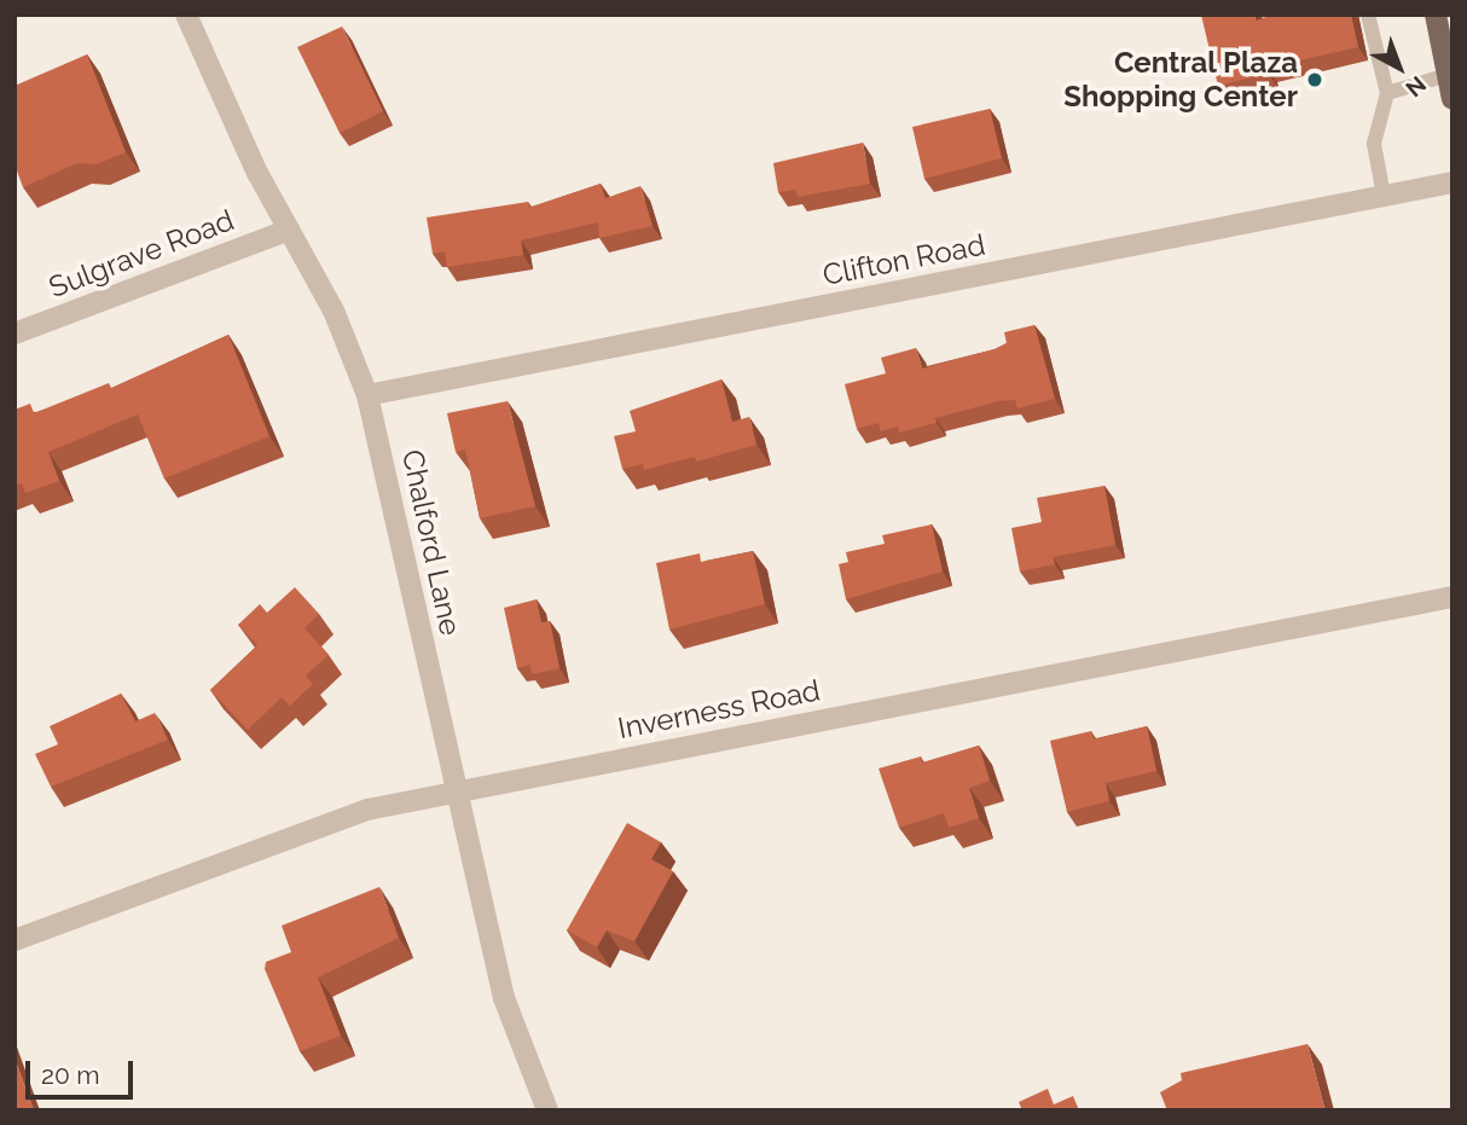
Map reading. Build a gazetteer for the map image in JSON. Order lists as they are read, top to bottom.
{
  "streets": {
    "street": [
      "Sulgrave Road",
      "Clifton Road",
      "Chalford Lane",
      "Inverness Road"
    ]
  },
  "crossings": [
    ["Sulgrave Road", "Chalford Lane"],
    ["Clifton Road", "Chalford Lane"],
    ["Chalford Lane", "Inverness Road"]
  ],
  "places": ["Central Plaza Shopping Center"],
  "scale_bar": "20 m",
  "north": "bottom right"
}
